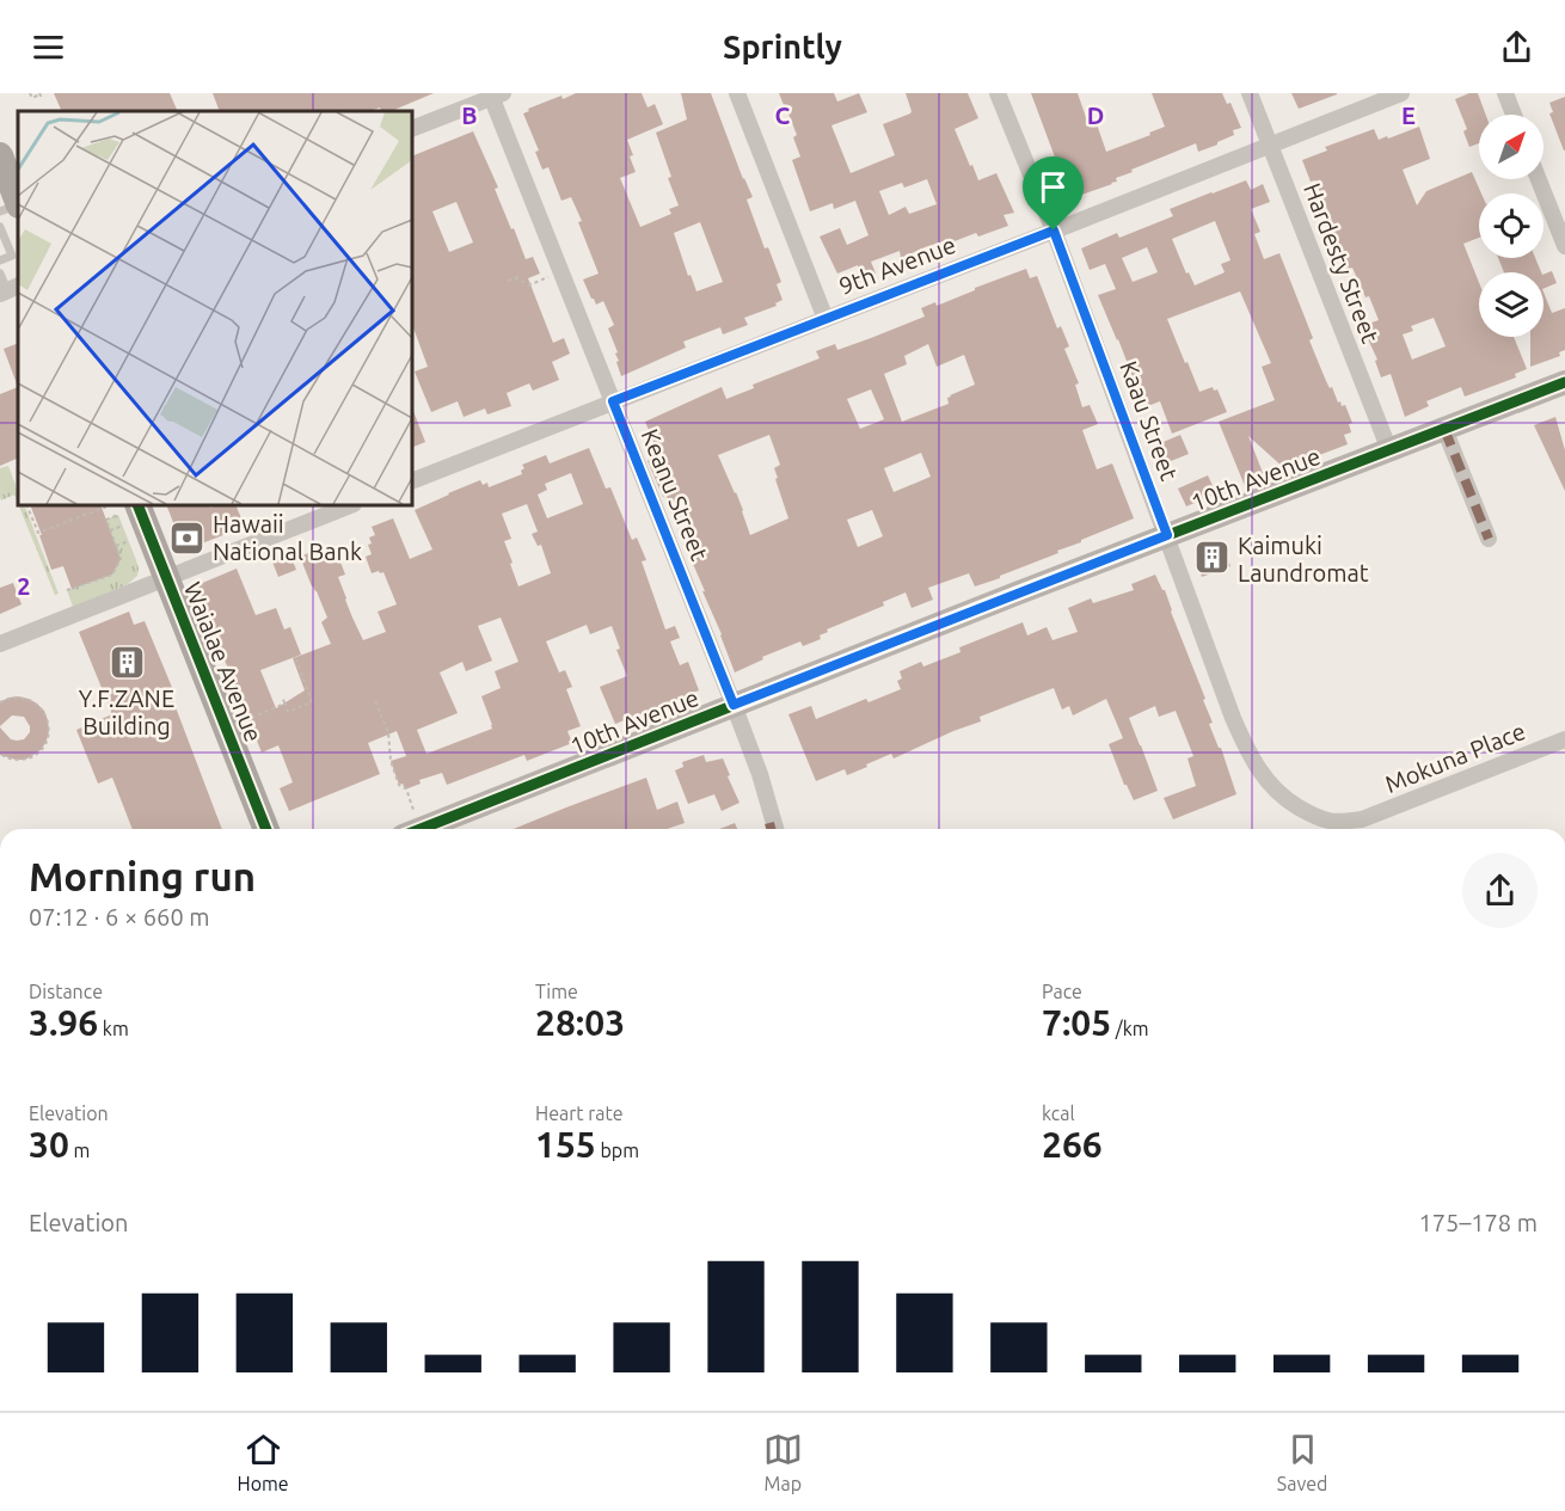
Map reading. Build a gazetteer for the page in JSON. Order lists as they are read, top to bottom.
{
  "streets": {
    "main road": ["Waialae Avenue"],
    "street": [
      "Hardesty Street",
      "9th Avenue",
      "Kaau Street",
      "10th Avenue",
      "Keanu Street",
      "Mokuna Place"
    ]
  },
  "crossings": [
    ["Hardesty Street", "9th Avenue"],
    ["Hardesty Street", "10th Avenue"],
    ["9th Avenue", "Kaau Street"],
    ["9th Avenue", "Keanu Street"],
    ["Kaau Street", "10th Avenue"],
    ["Kaau Street", "Mokuna Place"],
    ["10th Avenue", "Keanu Street"]
  ],
  "places": {
    "bank": ["Hawaii National Bank"],
    "building": ["Kaimuki Laundromat", "Y.F.ZANE Building"]
  },
  "north": "top right",
  "page": {
    "header": "Sprintly",
    "heading": ["Morning run", "07:12 · 6 × 660 m"],
    "stats": [
      ["Distance", "3.96 km"],
      ["Time", "28:03"],
      ["Pace", "7:05 /km"],
      ["Elevation", "30 m"],
      ["Heart rate", "155 bpm"],
      ["kcal", "266"]
    ],
    "chart": ["Elevation", "175–178 m"],
    "tabs": ["Home", "Map", "Saved"]
  },
  "grid": {
    "columns": [
      "B",
      "C",
      "D",
      "E"
    ],
    "rows": ["2"]
  }
}
